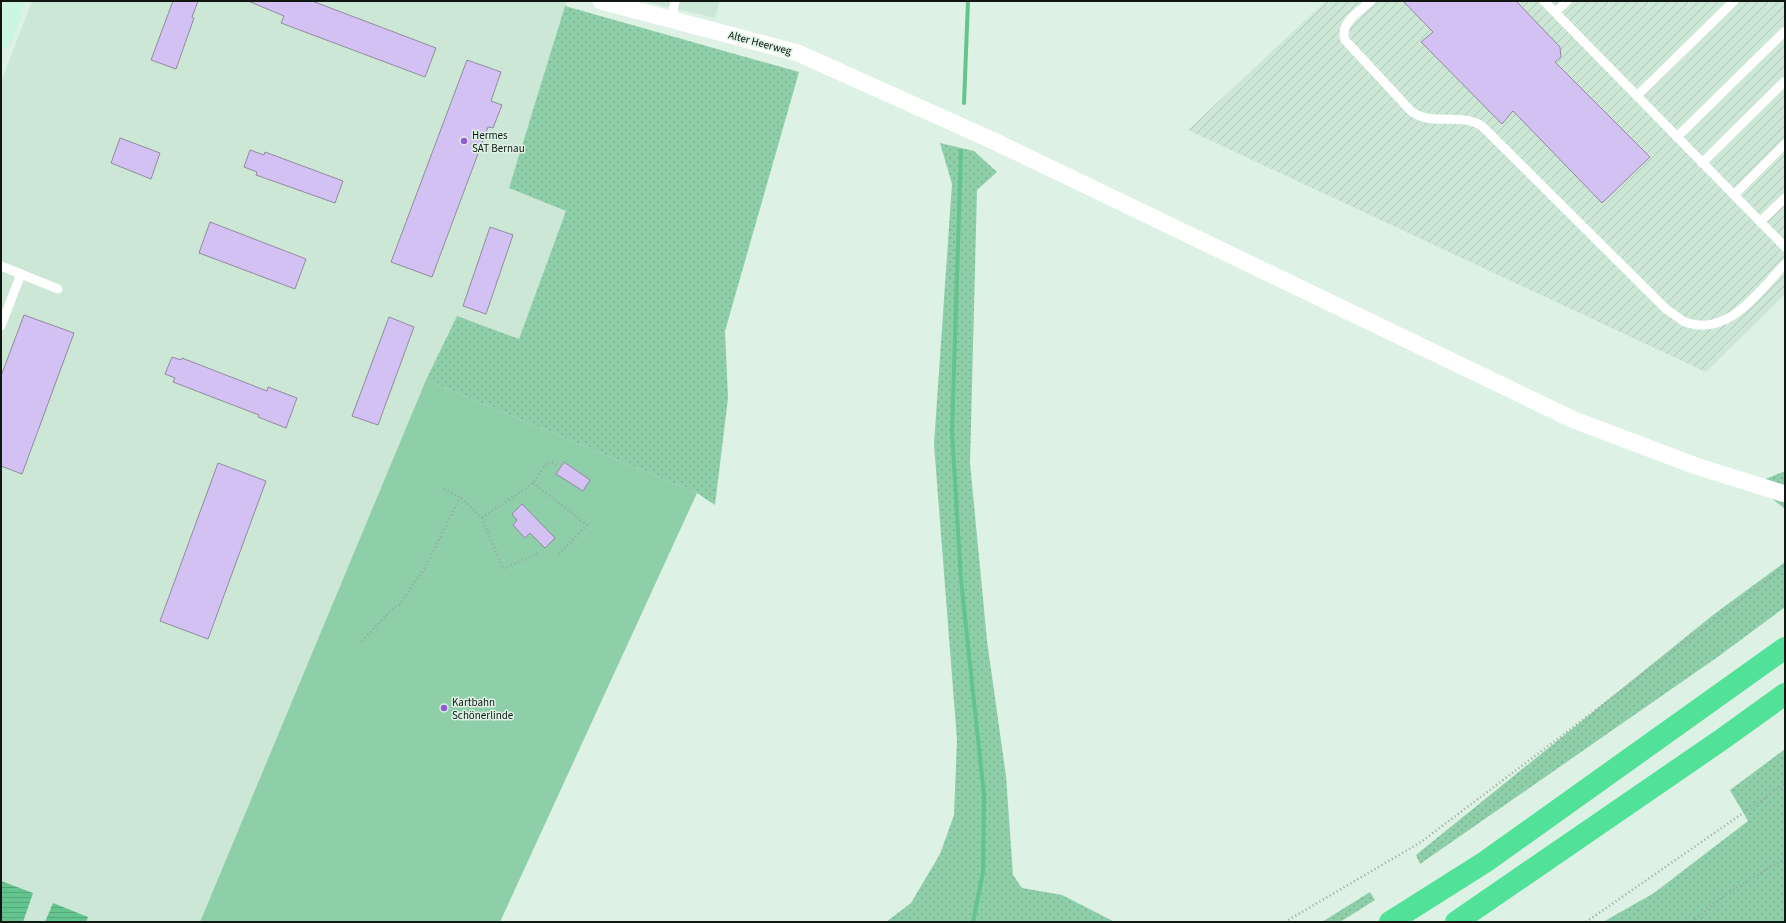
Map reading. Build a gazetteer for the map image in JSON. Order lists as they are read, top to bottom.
{
  "streets": {
    "street": ["Alter Heerweg"]
  },
  "places": ["Hermes SAT Bernau", "Kartbahn Schönerlinde"]
}
